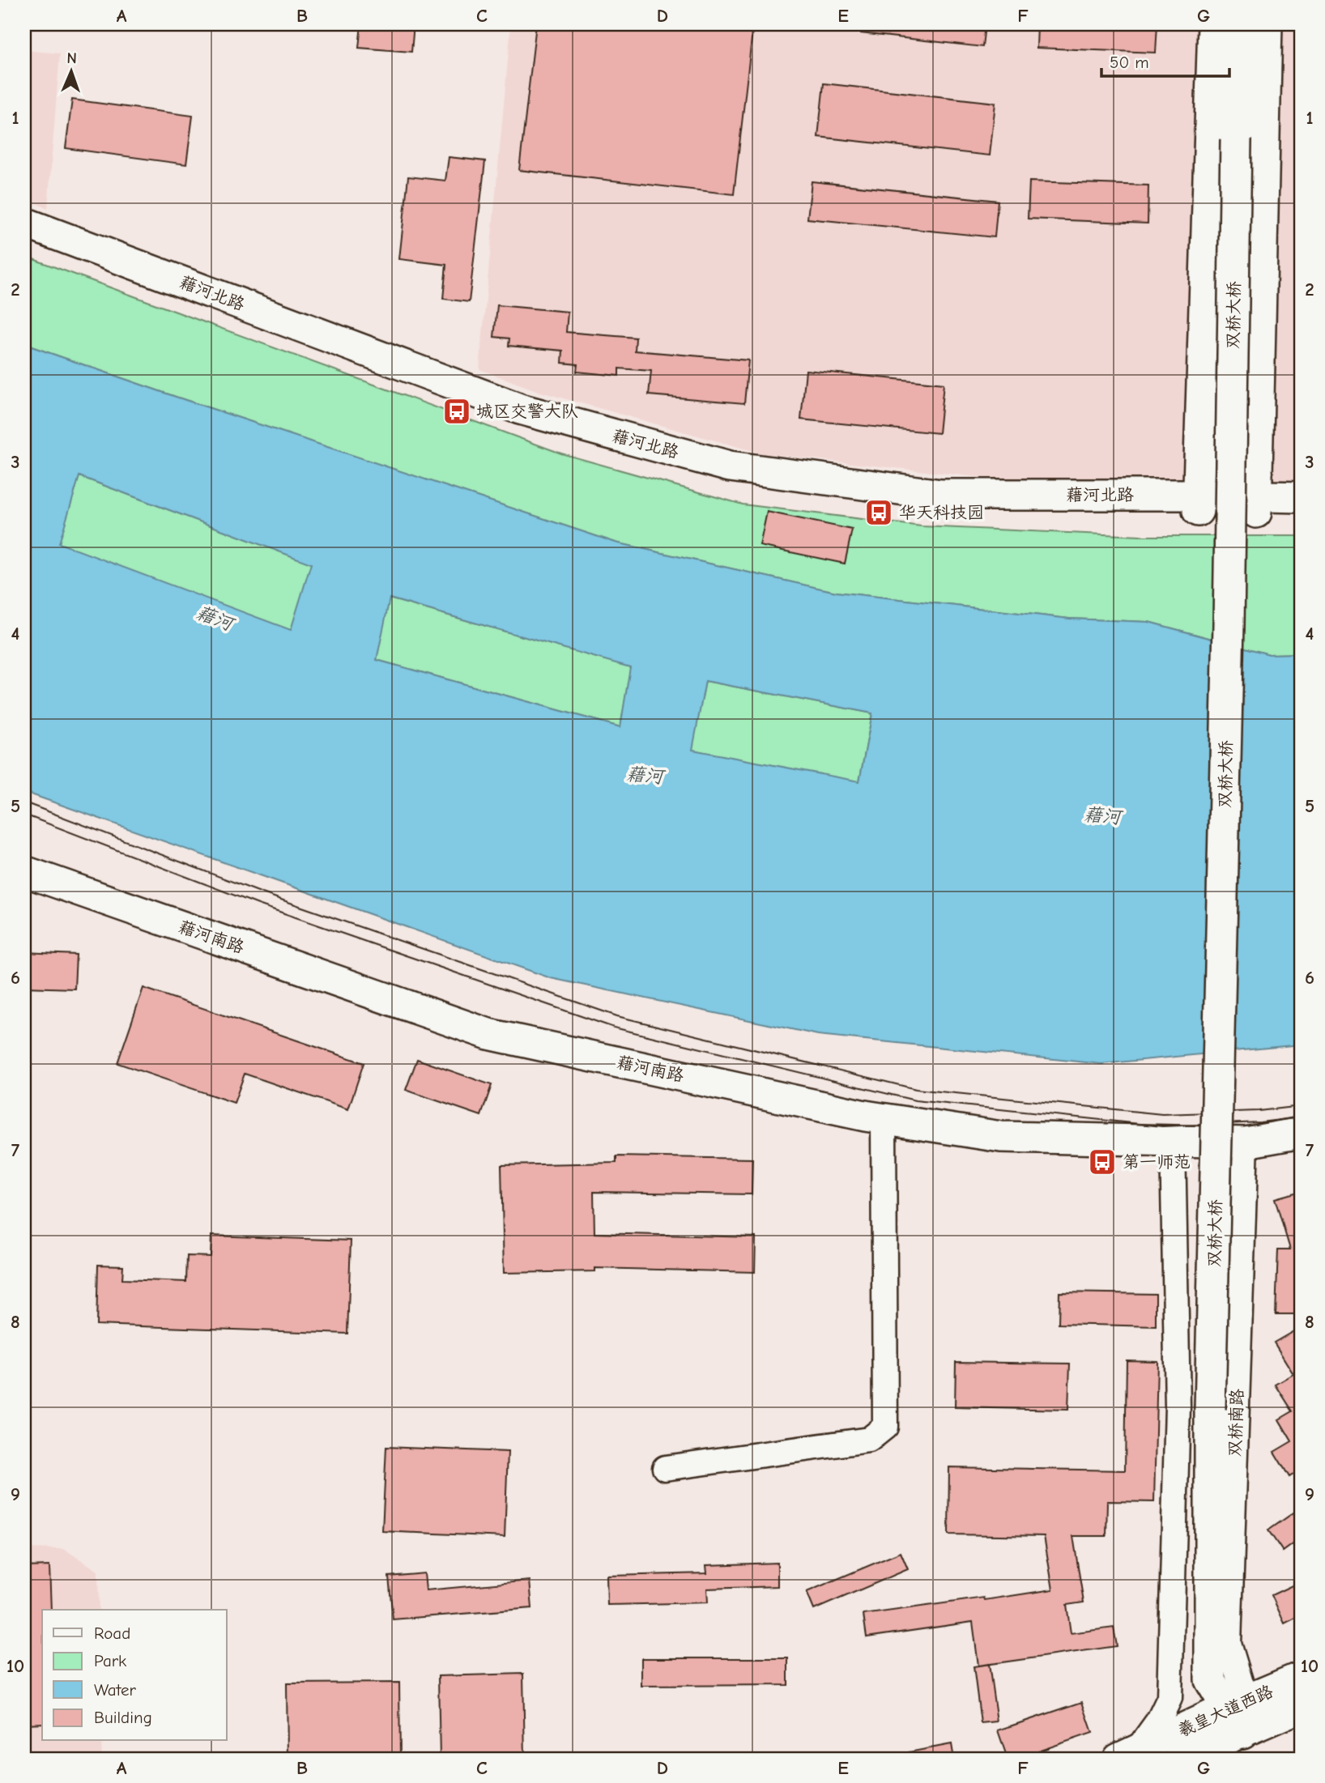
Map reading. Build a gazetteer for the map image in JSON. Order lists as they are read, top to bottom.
{
  "streets": {
    "main road": [
      "藉河北路",
      "双桥大桥",
      "藉河南路",
      "羲皇大道西路"
    ],
    "street": ["双桥南路"]
  },
  "crossings": [
    ["双桥大桥", "双桥南路"],
    ["双桥大桥", "羲皇大道西路"],
    ["藉河南路", "双桥南路"],
    ["双桥南路", "羲皇大道西路"]
  ],
  "water": ["藉河"],
  "places": {
    "bus stop": ["城区交警大队", "华天科技园", "第一师范"]
  },
  "legend": [
    "Road",
    "Park",
    "Water",
    "Building"
  ],
  "scale_bar": "50 m",
  "north": "top",
  "grid": {
    "columns": [
      "A",
      "B",
      "C",
      "D",
      "E",
      "F",
      "G"
    ],
    "rows": [
      "1",
      "2",
      "3",
      "4",
      "5",
      "6",
      "7",
      "8",
      "9",
      "10"
    ]
  }
}
